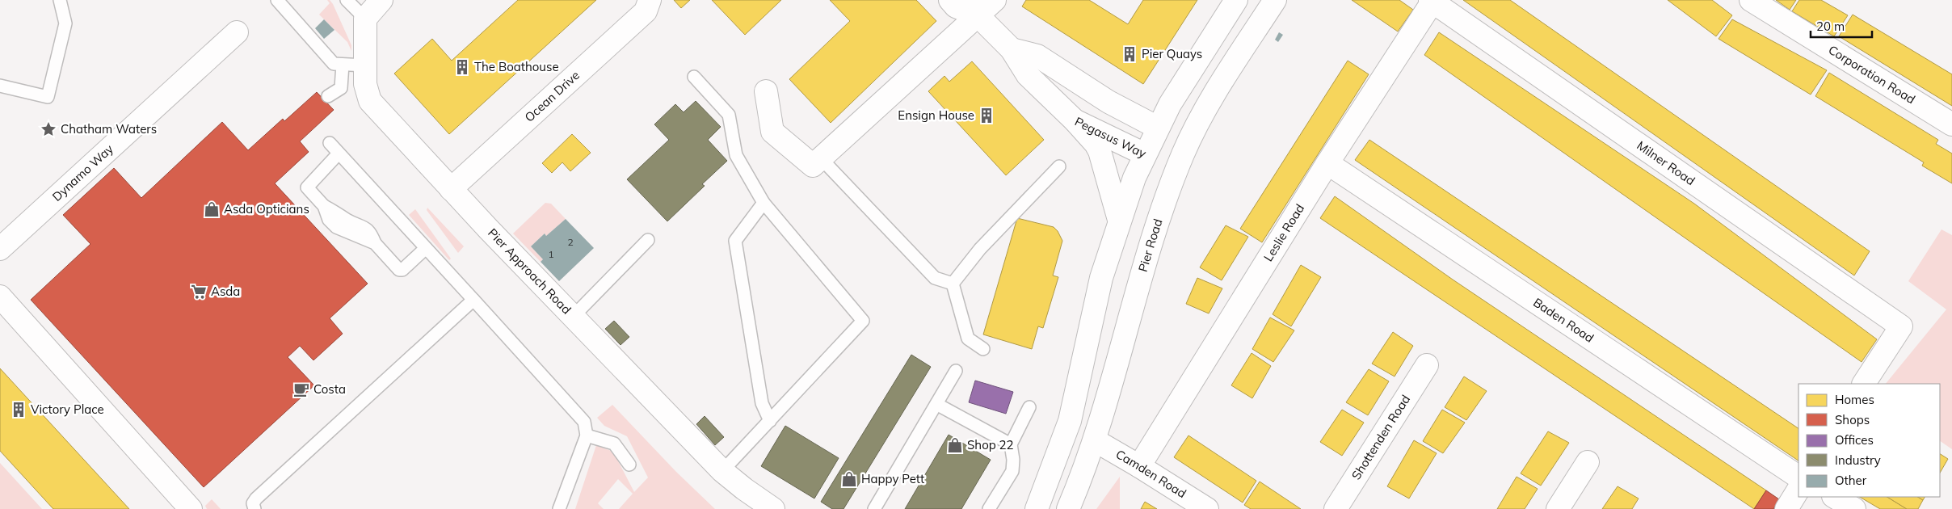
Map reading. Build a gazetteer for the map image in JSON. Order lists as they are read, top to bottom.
{
  "streets": {
    "street": [
      "Corporation Road",
      "Ocean Drive",
      "Pegasus Way",
      "Milner Road",
      "Dynamo Way",
      "Leslie Road",
      "Pier Road",
      "Pier Approach Road",
      "Baden Road",
      "Shottenden Road",
      "Camden Road"
    ]
  },
  "crossings": [
    ["Ocean Drive", "Pier Approach Road"],
    ["Pegasus Way", "Pier Road"],
    ["Milner Road", "Leslie Road"],
    ["Leslie Road", "Baden Road"],
    ["Leslie Road", "Camden Road"],
    ["Pier Road", "Camden Road"]
  ],
  "places": {
    "building": [
      "Pier Quays",
      "The Boathouse",
      "Ensign House",
      "Victory Place"
    ],
    "place": ["Chatham Waters"],
    "shop": ["Asda Opticians", "Shop 22", "Happy Pett"],
    "supermarket": ["Asda"],
    "cafe": ["Costa"]
  },
  "house_numbers": ["2", "1"],
  "legend": [
    "Homes",
    "Shops",
    "Offices",
    "Industry",
    "Other"
  ],
  "scale_bar": "20 m"
}
